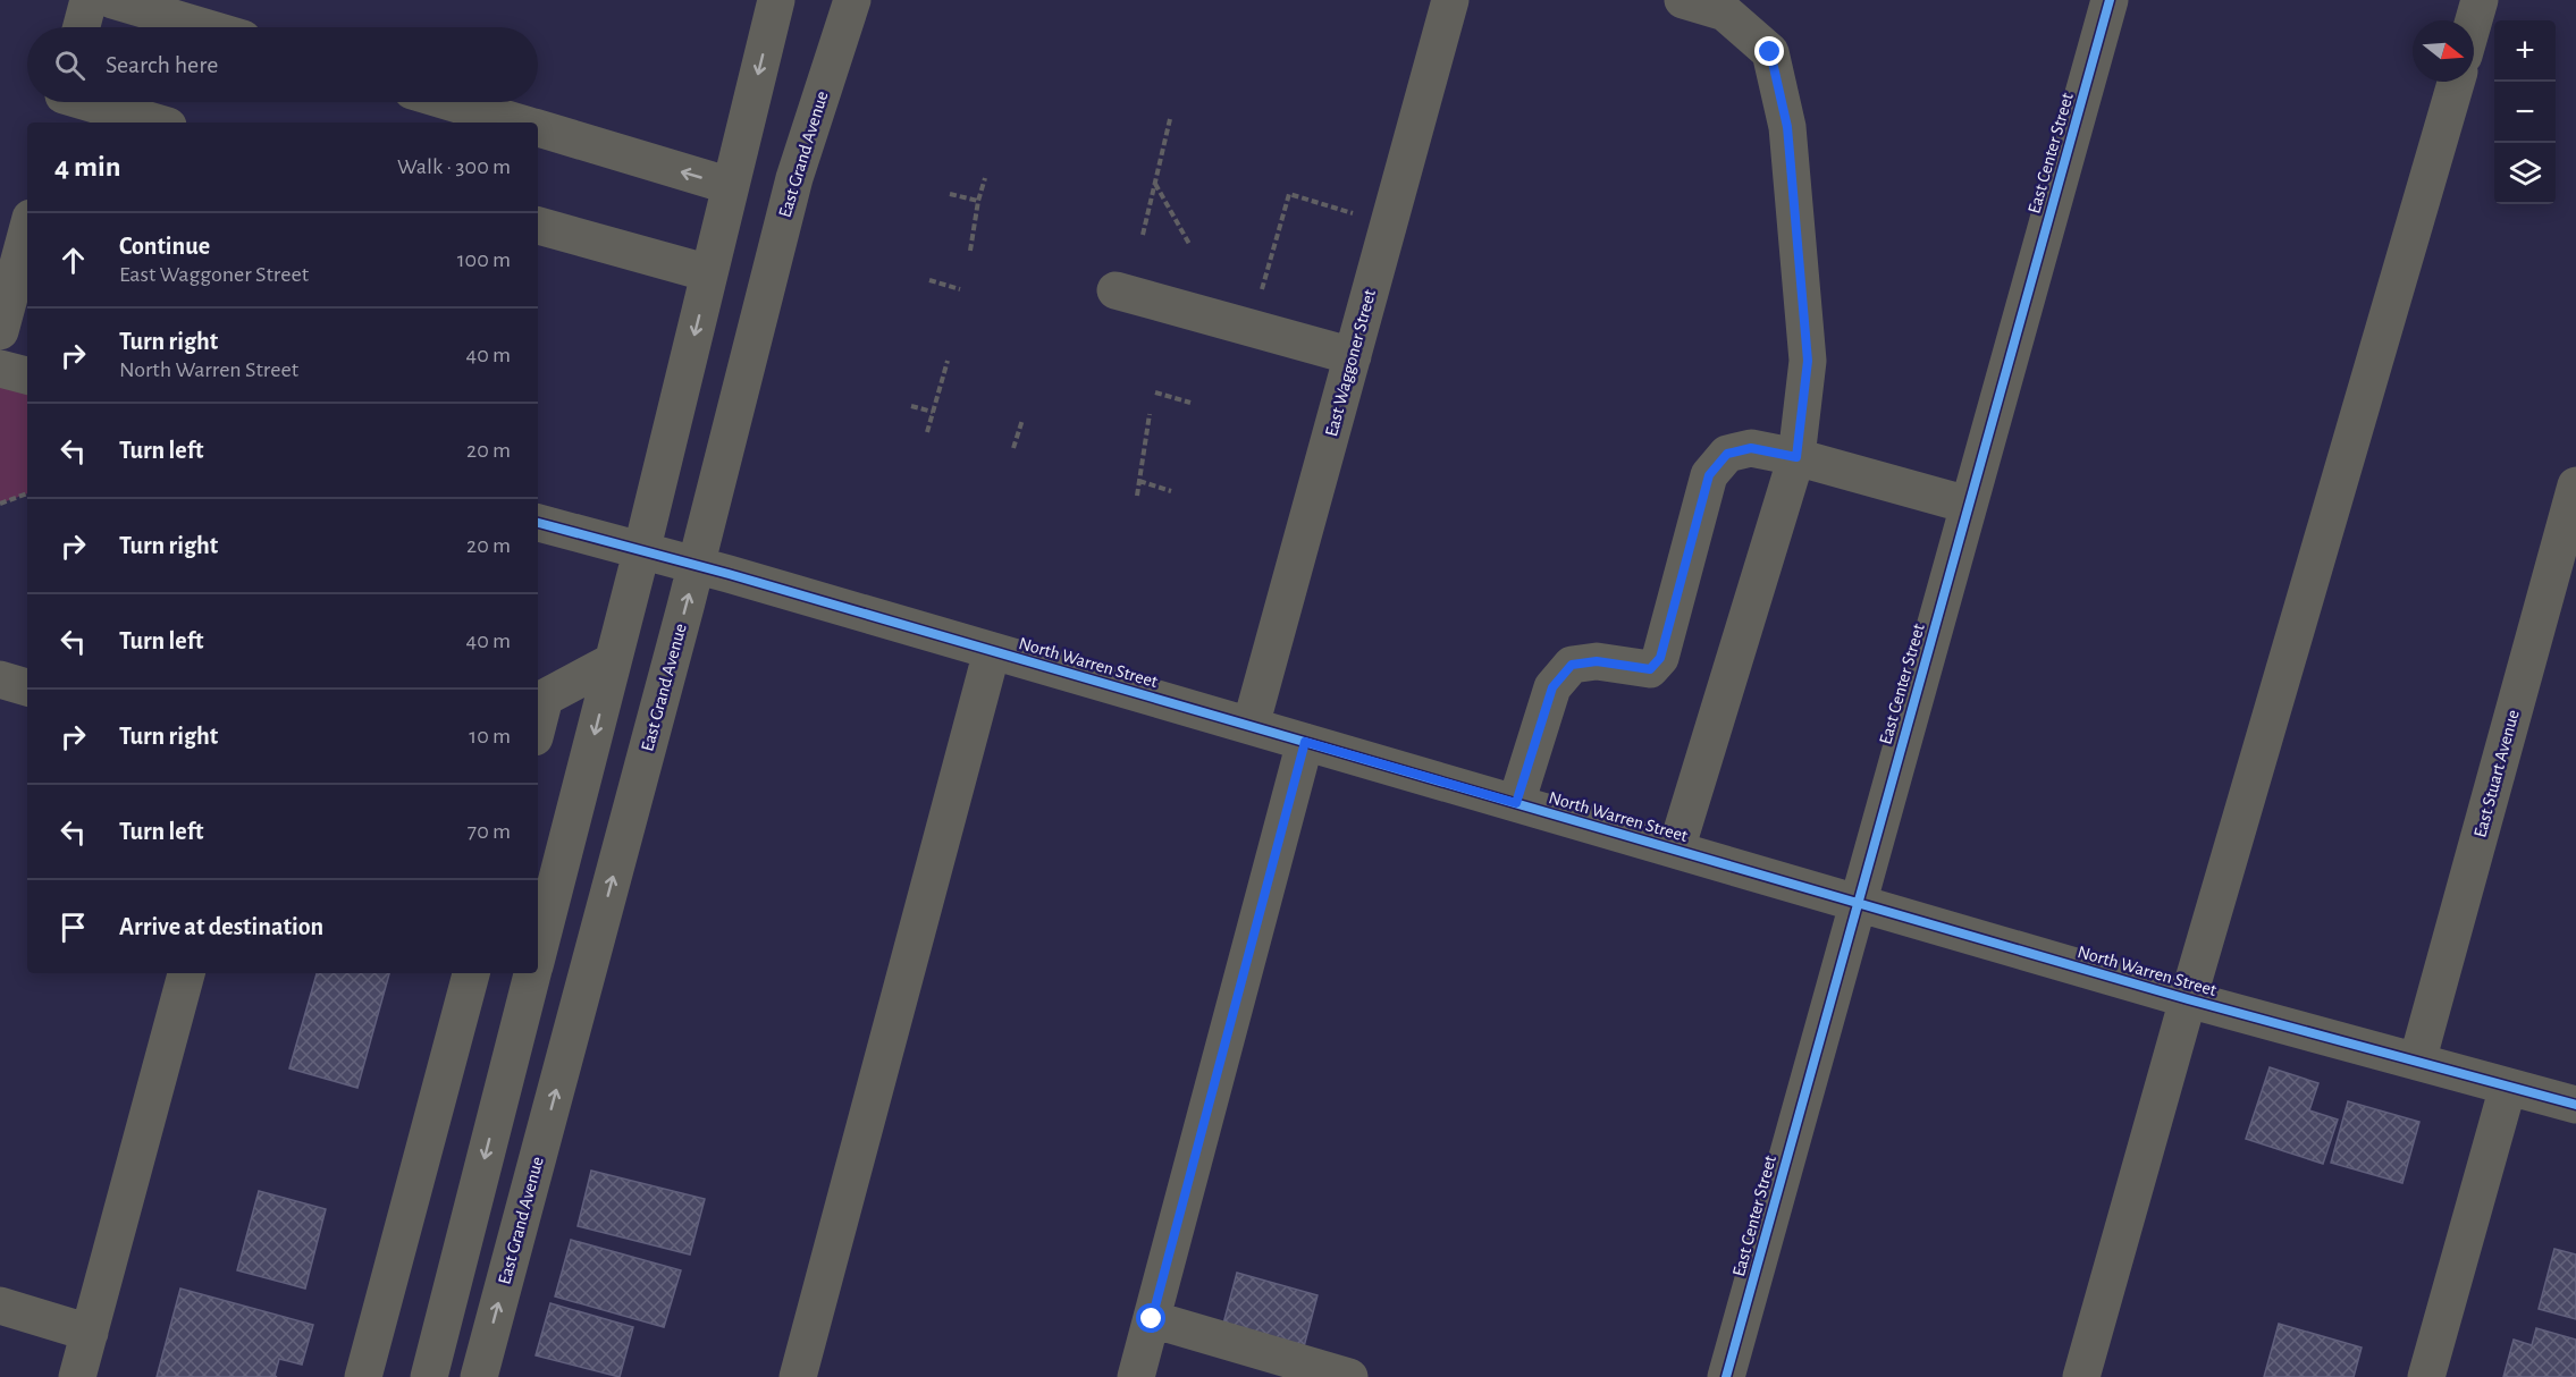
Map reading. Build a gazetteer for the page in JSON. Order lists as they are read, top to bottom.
{
  "streets": {
    "street": [
      "East Center Street",
      "East Grand Avenue",
      "East Waggoner Street",
      "North Warren Street",
      "East Stuart Avenue"
    ]
  },
  "crossings": [
    ["East Center Street", "North Warren Street"],
    ["East Grand Avenue", "North Warren Street"],
    ["East Waggoner Street", "North Warren Street"],
    ["North Warren Street", "East Stuart Avenue"]
  ],
  "north": "right",
  "page": {
    "map_buttons": ["+", "−"],
    "search": "Search here",
    "heading": ["4 min", "Walk · 300 m"],
    "list": [
      ["Continue", "East Waggoner Street", "100 m"],
      ["Turn right", "North Warren Street", "40 m"],
      ["Turn left", "20 m"],
      ["Turn right", "20 m"],
      ["Turn left", "40 m"],
      ["Turn right", "10 m"],
      ["Turn left", "70 m"],
      "Arrive at destination"
    ]
  }
}
